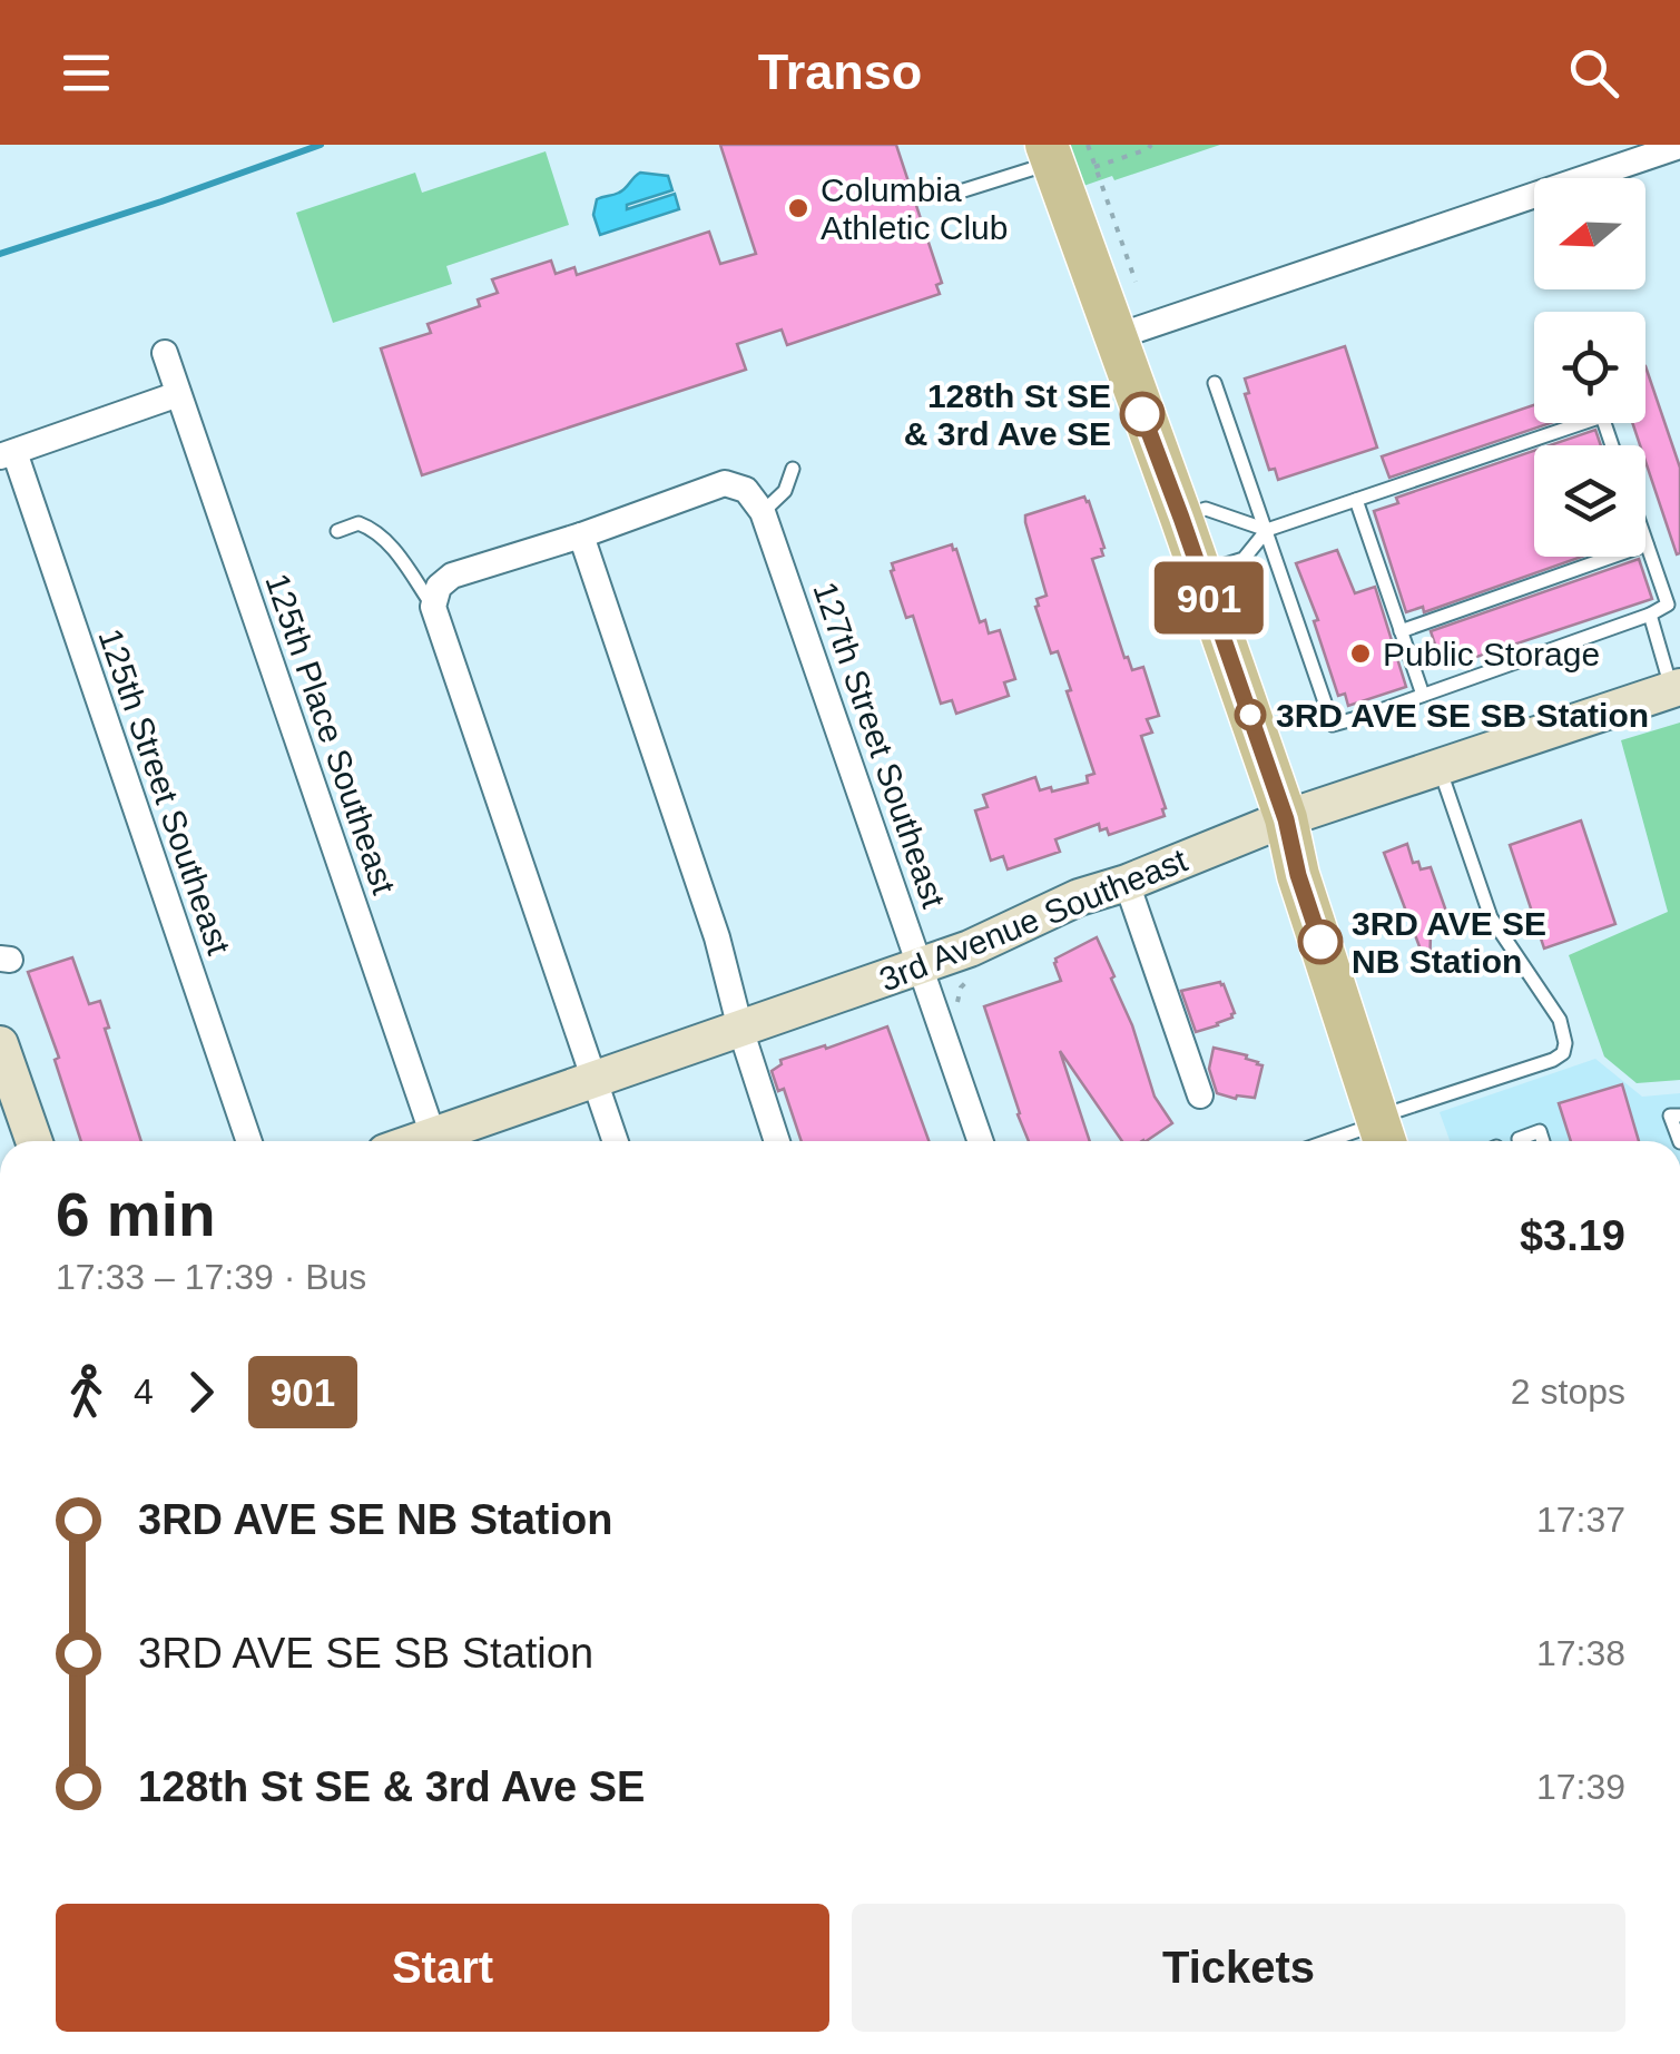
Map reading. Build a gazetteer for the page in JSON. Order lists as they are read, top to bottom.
{
  "streets": {
    "street": [
      "125th Place Southeast",
      "127th Street Southeast",
      "125th Street Southeast",
      "3rd Avenue Southeast"
    ]
  },
  "crossings": [
    ["125th Place Southeast", "3rd Avenue Southeast"],
    ["127th Street Southeast", "3rd Avenue Southeast"]
  ],
  "places": [
    "Columbia Athletic Club",
    "128th St SE & 3rd Ave SE",
    "Public Storage",
    "3RD AVE SE SB Station",
    "3RD AVE SE NB Station"
  ],
  "lines": ["bus line 901"],
  "north": "left",
  "page": {
    "header": "Transo",
    "on_map": "901",
    "heading": ["6 min", "17:33 – 17:39 · Bus", "$3.19"],
    "legs": ["4", "901", "2 stops"],
    "list": [
      {
        "name": "3RD AVE SE NB Station",
        "value": "17:37"
      },
      {
        "name": "3RD AVE SE SB Station",
        "value": "17:38"
      },
      {
        "name": "128th St SE & 3rd Ave SE",
        "value": "17:39"
      }
    ],
    "buttons": ["Start", "Tickets"]
  }
}
